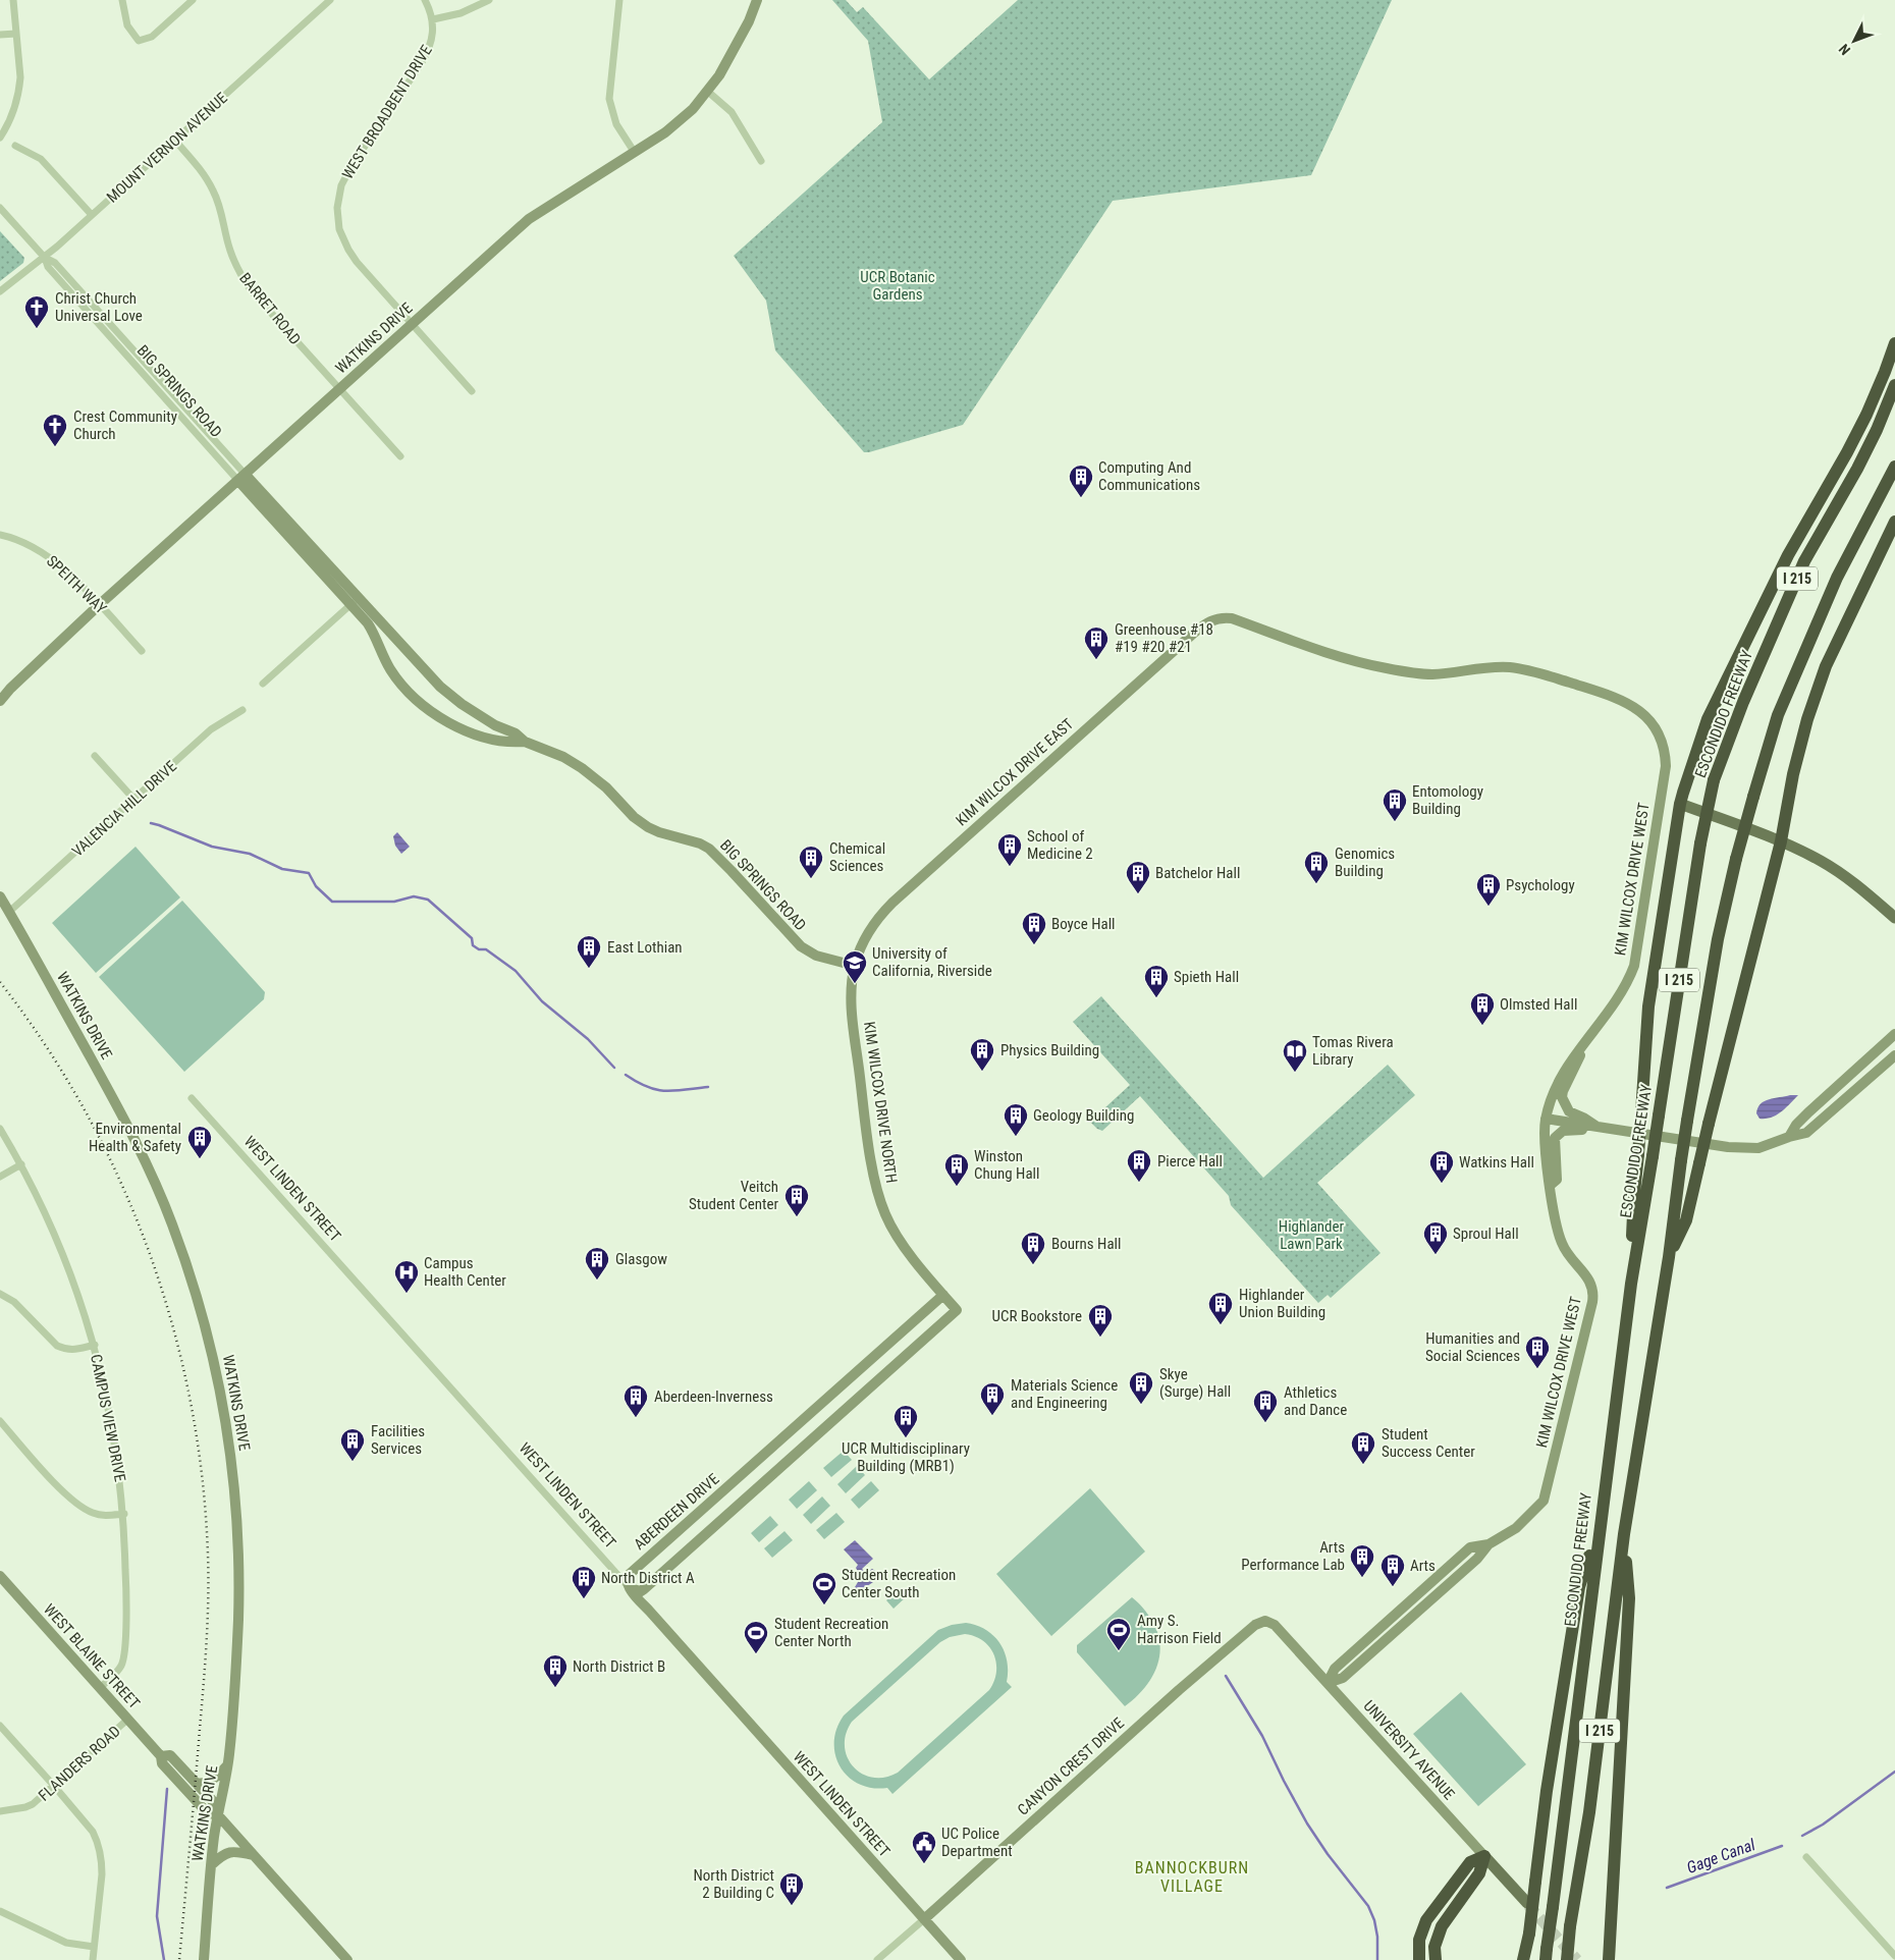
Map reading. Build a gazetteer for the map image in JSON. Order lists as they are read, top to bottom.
{
  "streets": {
    "highway": ["I 215", "ESCONDIDO FREEWAY"],
    "main road": ["UNIVERSITY AVENUE"],
    "street": [
      "WEST BROADBENT DRIVE",
      "MOUNT VERNON AVENUE",
      "BARRET ROAD",
      "WATKINS DRIVE",
      "BIG SPRINGS ROAD",
      "SPEITH WAY",
      "KIM WILCOX DRIVE EAST",
      "VALENCIA HILL DRIVE",
      "KIM WILCOX DRIVE WEST",
      "KIM WILCOX DRIVE NORTH",
      "WEST LINDEN STREET",
      "CAMPUS VIEW DRIVE",
      "ABERDEEN DRIVE",
      "WEST BLAINE STREET",
      "FLANDERS ROAD",
      "CANYON CREST DRIVE"
    ]
  },
  "crossings": [
    ["WEST BROADBENT DRIVE", "WATKINS DRIVE"],
    ["MOUNT VERNON AVENUE", "BARRET ROAD"],
    ["MOUNT VERNON AVENUE", "BIG SPRINGS ROAD"],
    ["BARRET ROAD", "WATKINS DRIVE"],
    ["WATKINS DRIVE", "BIG SPRINGS ROAD"],
    ["WATKINS DRIVE", "SPEITH WAY"],
    ["WATKINS DRIVE", "VALENCIA HILL DRIVE"],
    ["WATKINS DRIVE", "WEST BLAINE STREET"],
    ["BIG SPRINGS ROAD", "KIM WILCOX DRIVE EAST"],
    ["BIG SPRINGS ROAD", "KIM WILCOX DRIVE NORTH"],
    ["KIM WILCOX DRIVE EAST", "KIM WILCOX DRIVE WEST"],
    ["KIM WILCOX DRIVE EAST", "KIM WILCOX DRIVE NORTH"],
    ["KIM WILCOX DRIVE WEST", "UNIVERSITY AVENUE"],
    ["KIM WILCOX DRIVE NORTH", "WEST LINDEN STREET"],
    ["KIM WILCOX DRIVE NORTH", "ABERDEEN DRIVE"],
    ["WEST LINDEN STREET", "ABERDEEN DRIVE"],
    ["WEST LINDEN STREET", "CANYON CREST DRIVE"],
    ["CAMPUS VIEW DRIVE", "WEST BLAINE STREET"],
    ["WEST BLAINE STREET", "FLANDERS ROAD"],
    ["UNIVERSITY AVENUE", "CANYON CREST DRIVE"]
  ],
  "districts": ["BANNOCKBURN VILLAGE"],
  "water": ["Gage Canal"],
  "parks": ["UCR Botanic Gardens", "Highlander Lawn Park"],
  "places": {
    "church": ["Christ Church Universal Love", "Crest Community Church"],
    "building": [
      "Computing And Communications",
      "Greenhouse #18 #19 #20 #21",
      "Entomology Building",
      "School of Medicine 2",
      "Chemical Sciences",
      "Genomics Building",
      "Batchelor Hall",
      "Psychology",
      "Boyce Hall",
      "East Lothian",
      "Spieth Hall",
      "Olmsted Hall",
      "Physics Building",
      "Geology Building",
      "Environmental Health & Safety",
      "Pierce Hall",
      "Watkins Hall",
      "Winston Chung Hall",
      "Veitch Student Center",
      "Sproul Hall",
      "Bourns Hall",
      "Glasgow",
      "Highlander Union Building",
      "UCR Bookstore",
      "Humanities and Social Sciences",
      "Skye (Surge) Hall",
      "Materials Science and Engineering",
      "Aberdeen-Inverness",
      "Athletics and Dance",
      "UCR Multidisciplinary Building (MRB1)",
      "Facilities Services",
      "Student Success Center",
      "Arts Performance Lab",
      "Arts",
      "North District A",
      "North District B",
      "North District 2 Building C"
    ],
    "school or university": ["University of California, Riverside"],
    "library": ["Tomas Rivera Library"],
    "hospital": ["Campus Health Center"],
    "sports": ["Student Recreation Center South", "Amy S. Harrison Field", "Student Recreation Center North"],
    "public building": ["UC Police Department"]
  },
  "north": "bottom left"
}
